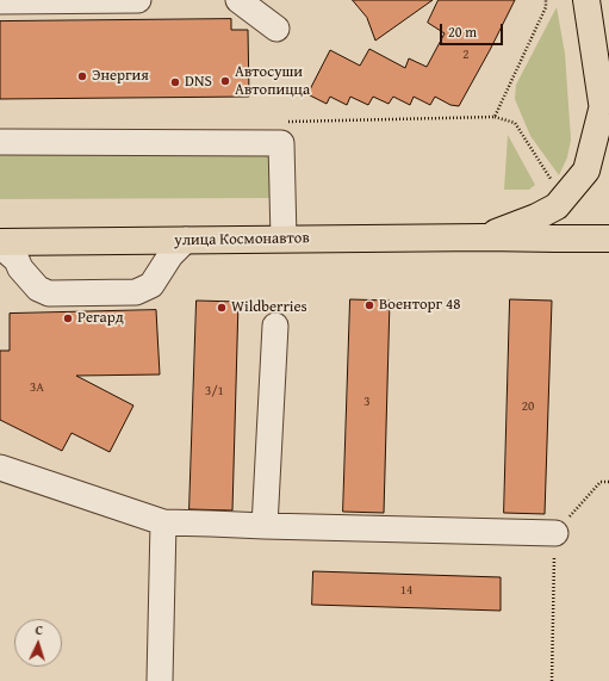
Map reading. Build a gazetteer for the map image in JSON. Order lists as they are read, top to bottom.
{
  "streets": {
    "main road": ["улица Космонавтов"]
  },
  "places": [
    "Энергия",
    "Автосуши Автопицца",
    "DNS",
    "Военторг 48",
    "Wildberries",
    "Регард"
  ],
  "house_numbers": [
    "2",
    "3А",
    "3/1",
    "3",
    "20",
    "14"
  ],
  "scale_bar": "20 m",
  "north": "top"
}
